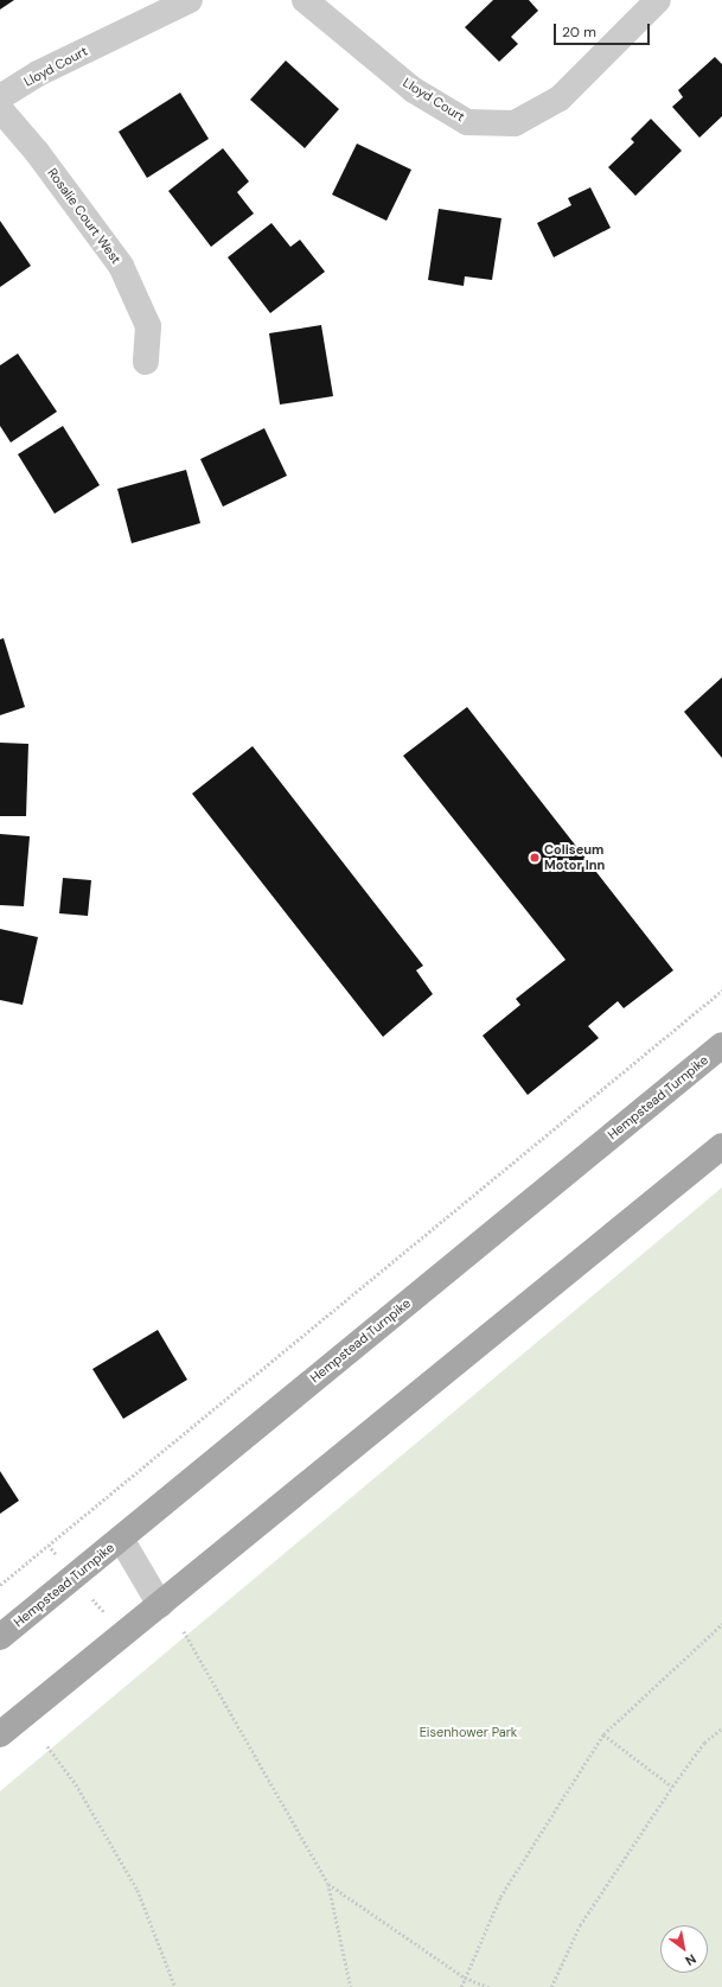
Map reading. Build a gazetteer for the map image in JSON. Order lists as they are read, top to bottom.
{
  "streets": {
    "main road": ["Hempstead Turnpike"],
    "street": ["Lloyd Court", "Rosalie Court West"]
  },
  "parks": ["Eisenhower Park"],
  "places": ["Coliseum Motor Inn"],
  "scale_bar": "20 m",
  "north": "bottom right"
}
